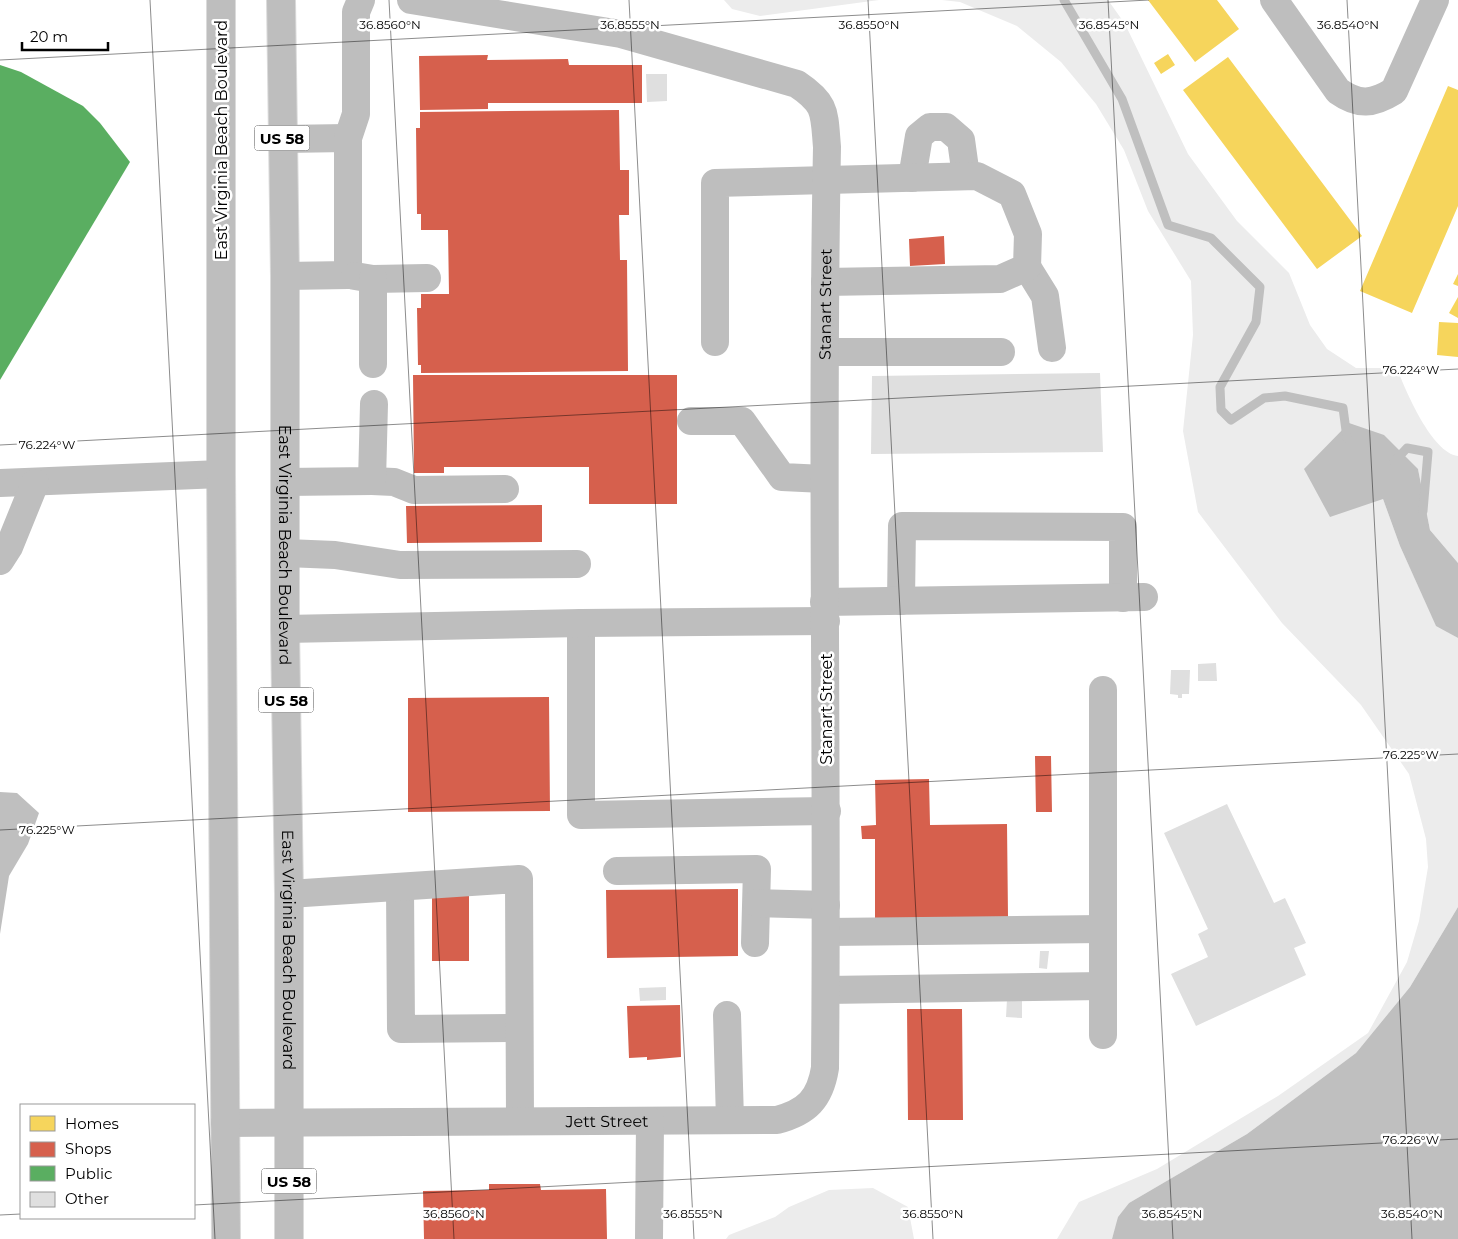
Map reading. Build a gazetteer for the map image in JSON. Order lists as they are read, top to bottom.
{
  "streets": {
    "main road": [
      "US 58",
      "East Virginia Beach Boulevard",
      "Stanart Street",
      "Jett Street"
    ]
  },
  "crossings": [
    ["East Virginia Beach Boulevard", "Jett Street"],
    ["Stanart Street", "Jett Street"]
  ],
  "legend": [
    "Homes",
    "Shops",
    "Public",
    "Other"
  ],
  "scale_bar": "20 m",
  "coordinates": [
    "36.8560°N",
    "36.8555°N",
    "36.8550°N",
    "36.8545°N",
    "36.8540°N",
    "76.224°W",
    "76.225°W",
    "76.226°W"
  ]
}
